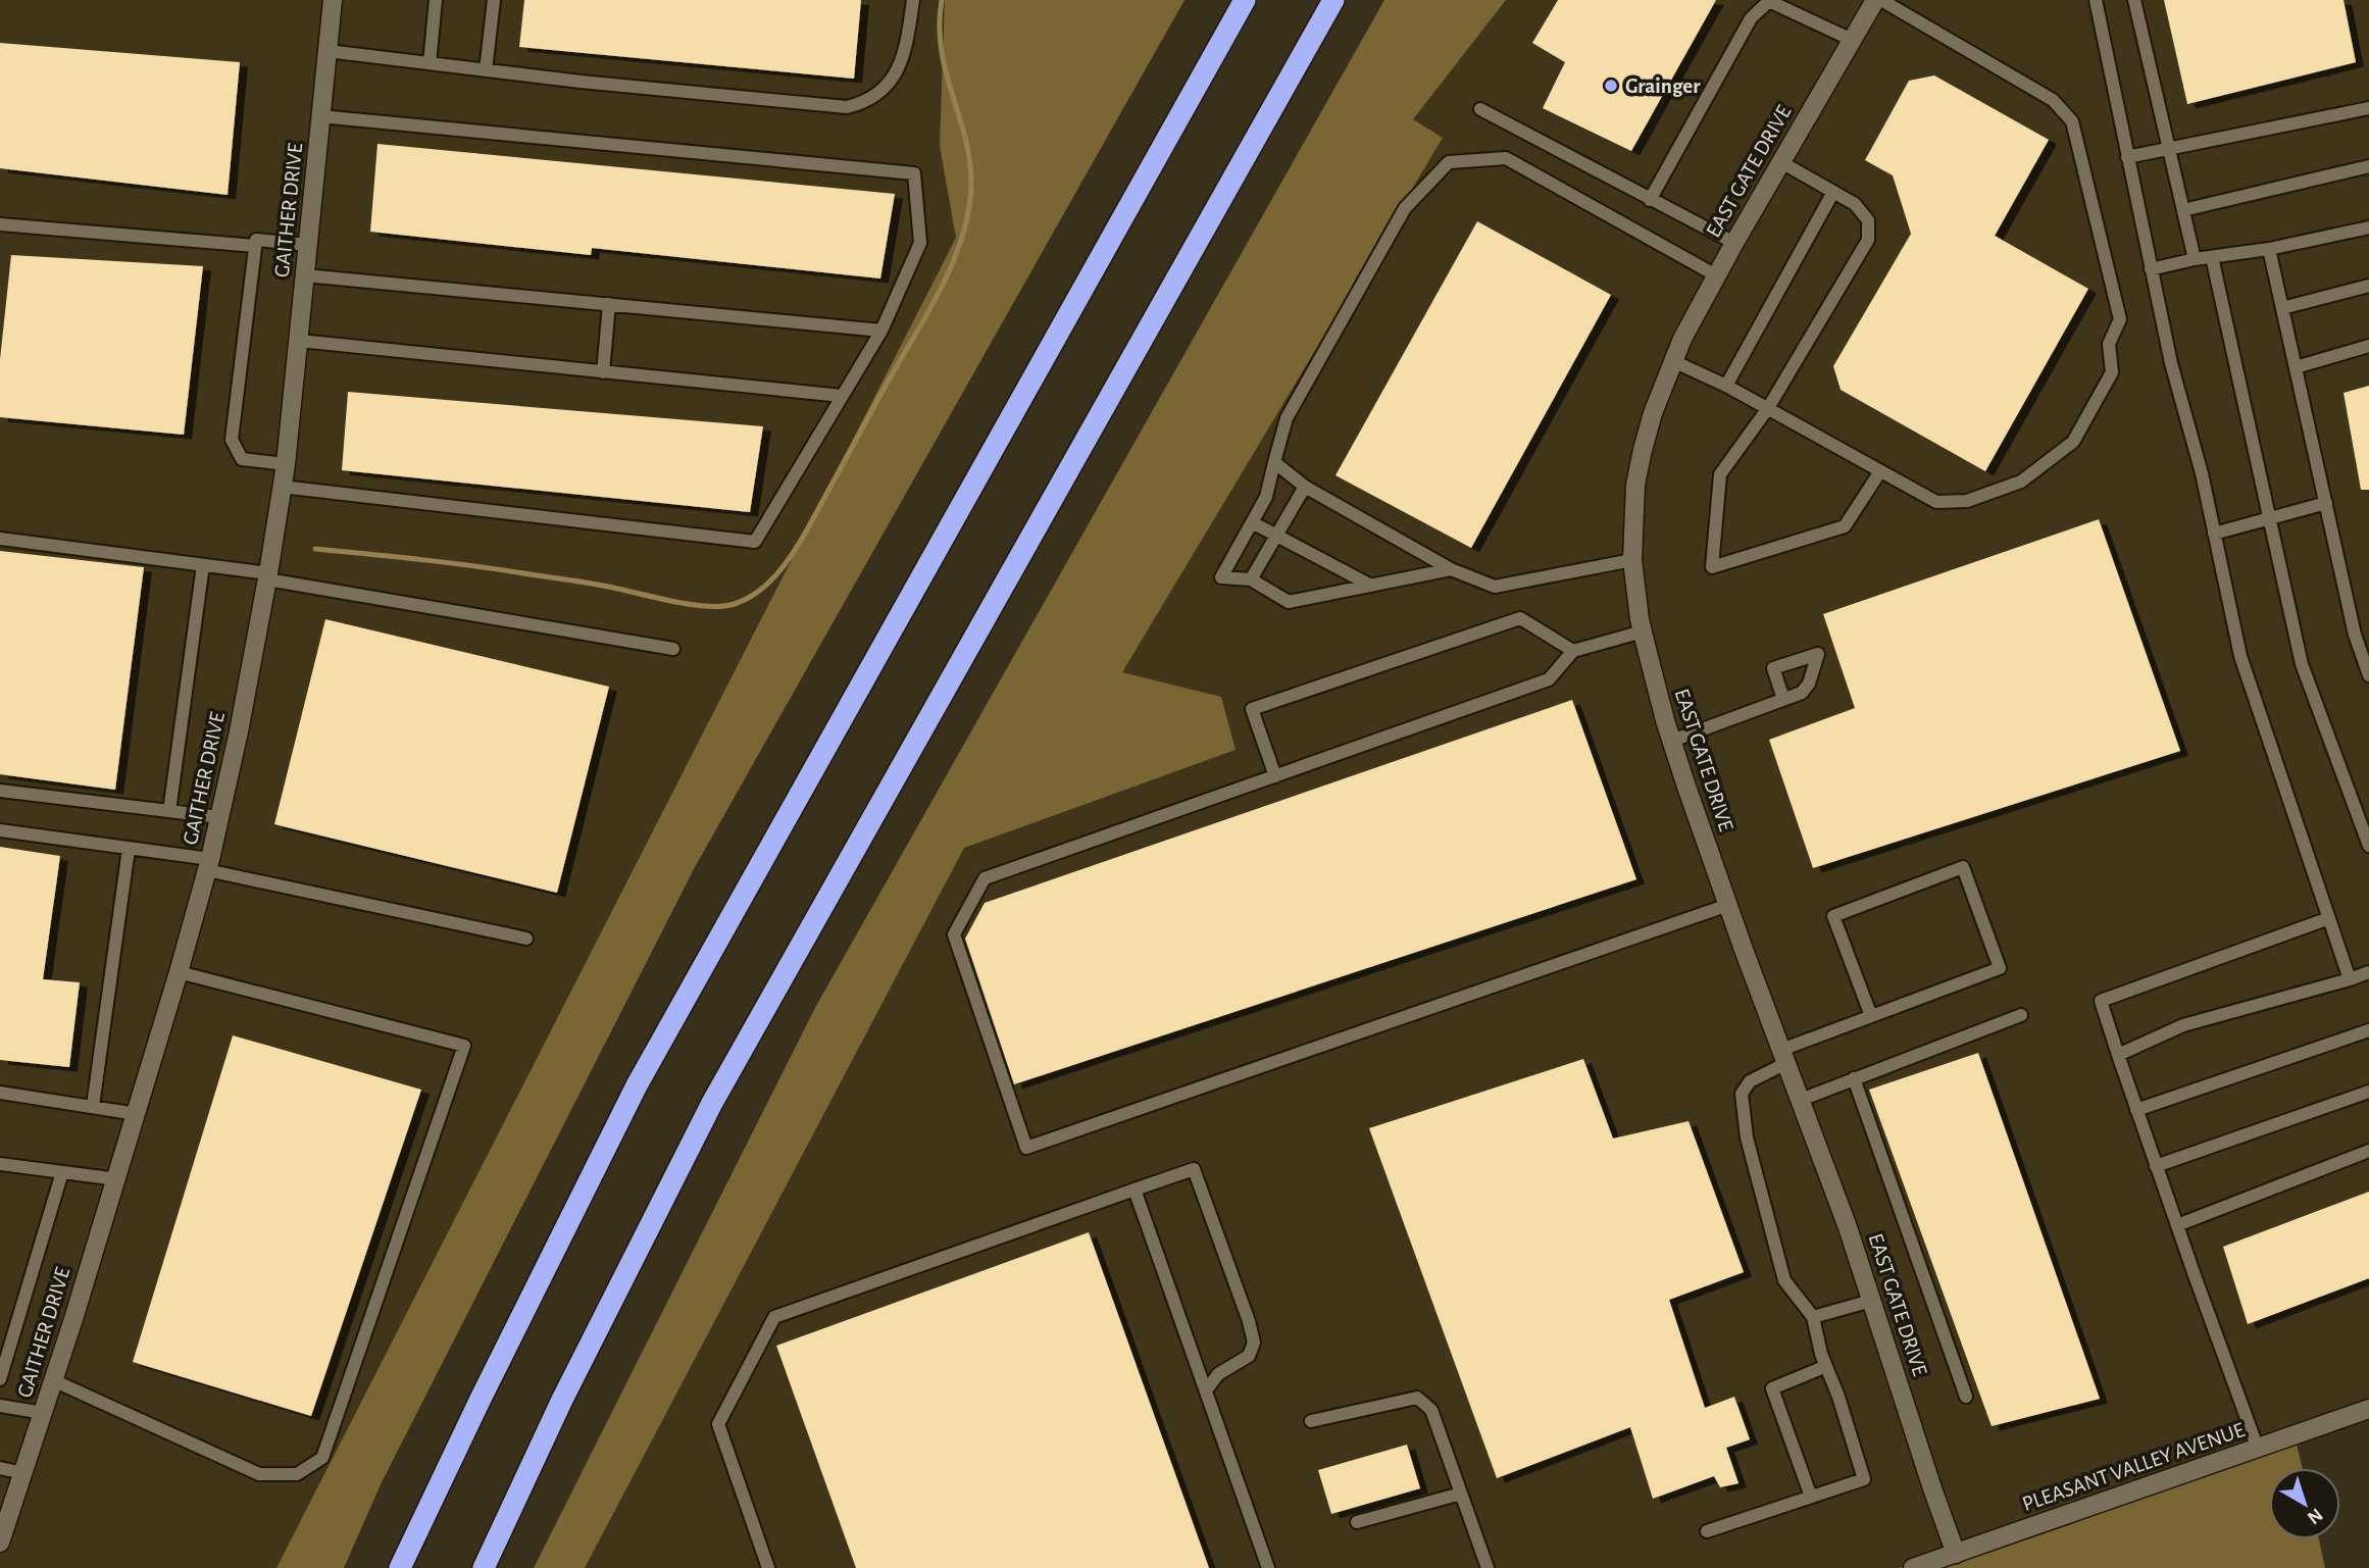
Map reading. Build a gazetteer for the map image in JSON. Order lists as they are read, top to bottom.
{
  "streets": {
    "street": ["EAST GATE DRIVE", "GAITHER DRIVE", "PLEASANT VALLEY AVENUE"]
  },
  "crossings": [
    ["EAST GATE DRIVE", "PLEASANT VALLEY AVENUE"]
  ],
  "places": ["Grainger"],
  "north": "bottom right"
}
